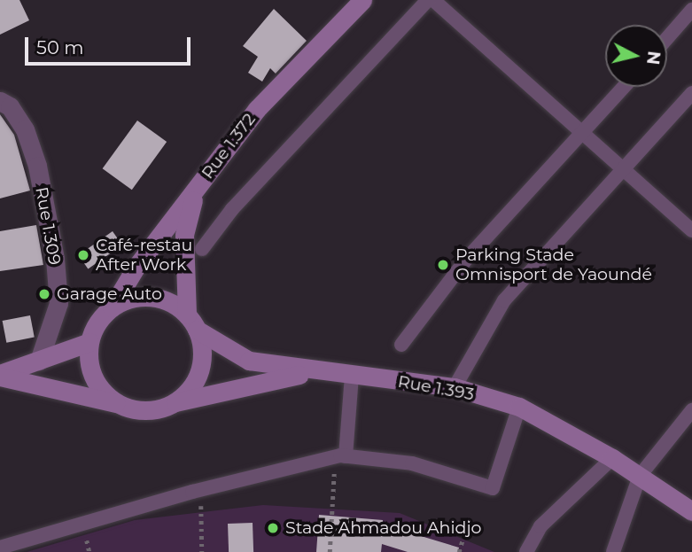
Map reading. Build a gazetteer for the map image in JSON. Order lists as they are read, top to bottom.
{
  "streets": {
    "main road": ["Rue 1.372", "Rue 1.393"],
    "street": ["Rue 1.309"]
  },
  "crossings": [
    ["Rue 1.372", "Rue 1.393"]
  ],
  "places": [
    "Café-restau After Work",
    "Parking Stade Omnisport de Yaoundé",
    "Garage Auto",
    "Stade Ahmadou Ahidjo"
  ],
  "scale_bar": "50 m",
  "north": "right"
}
